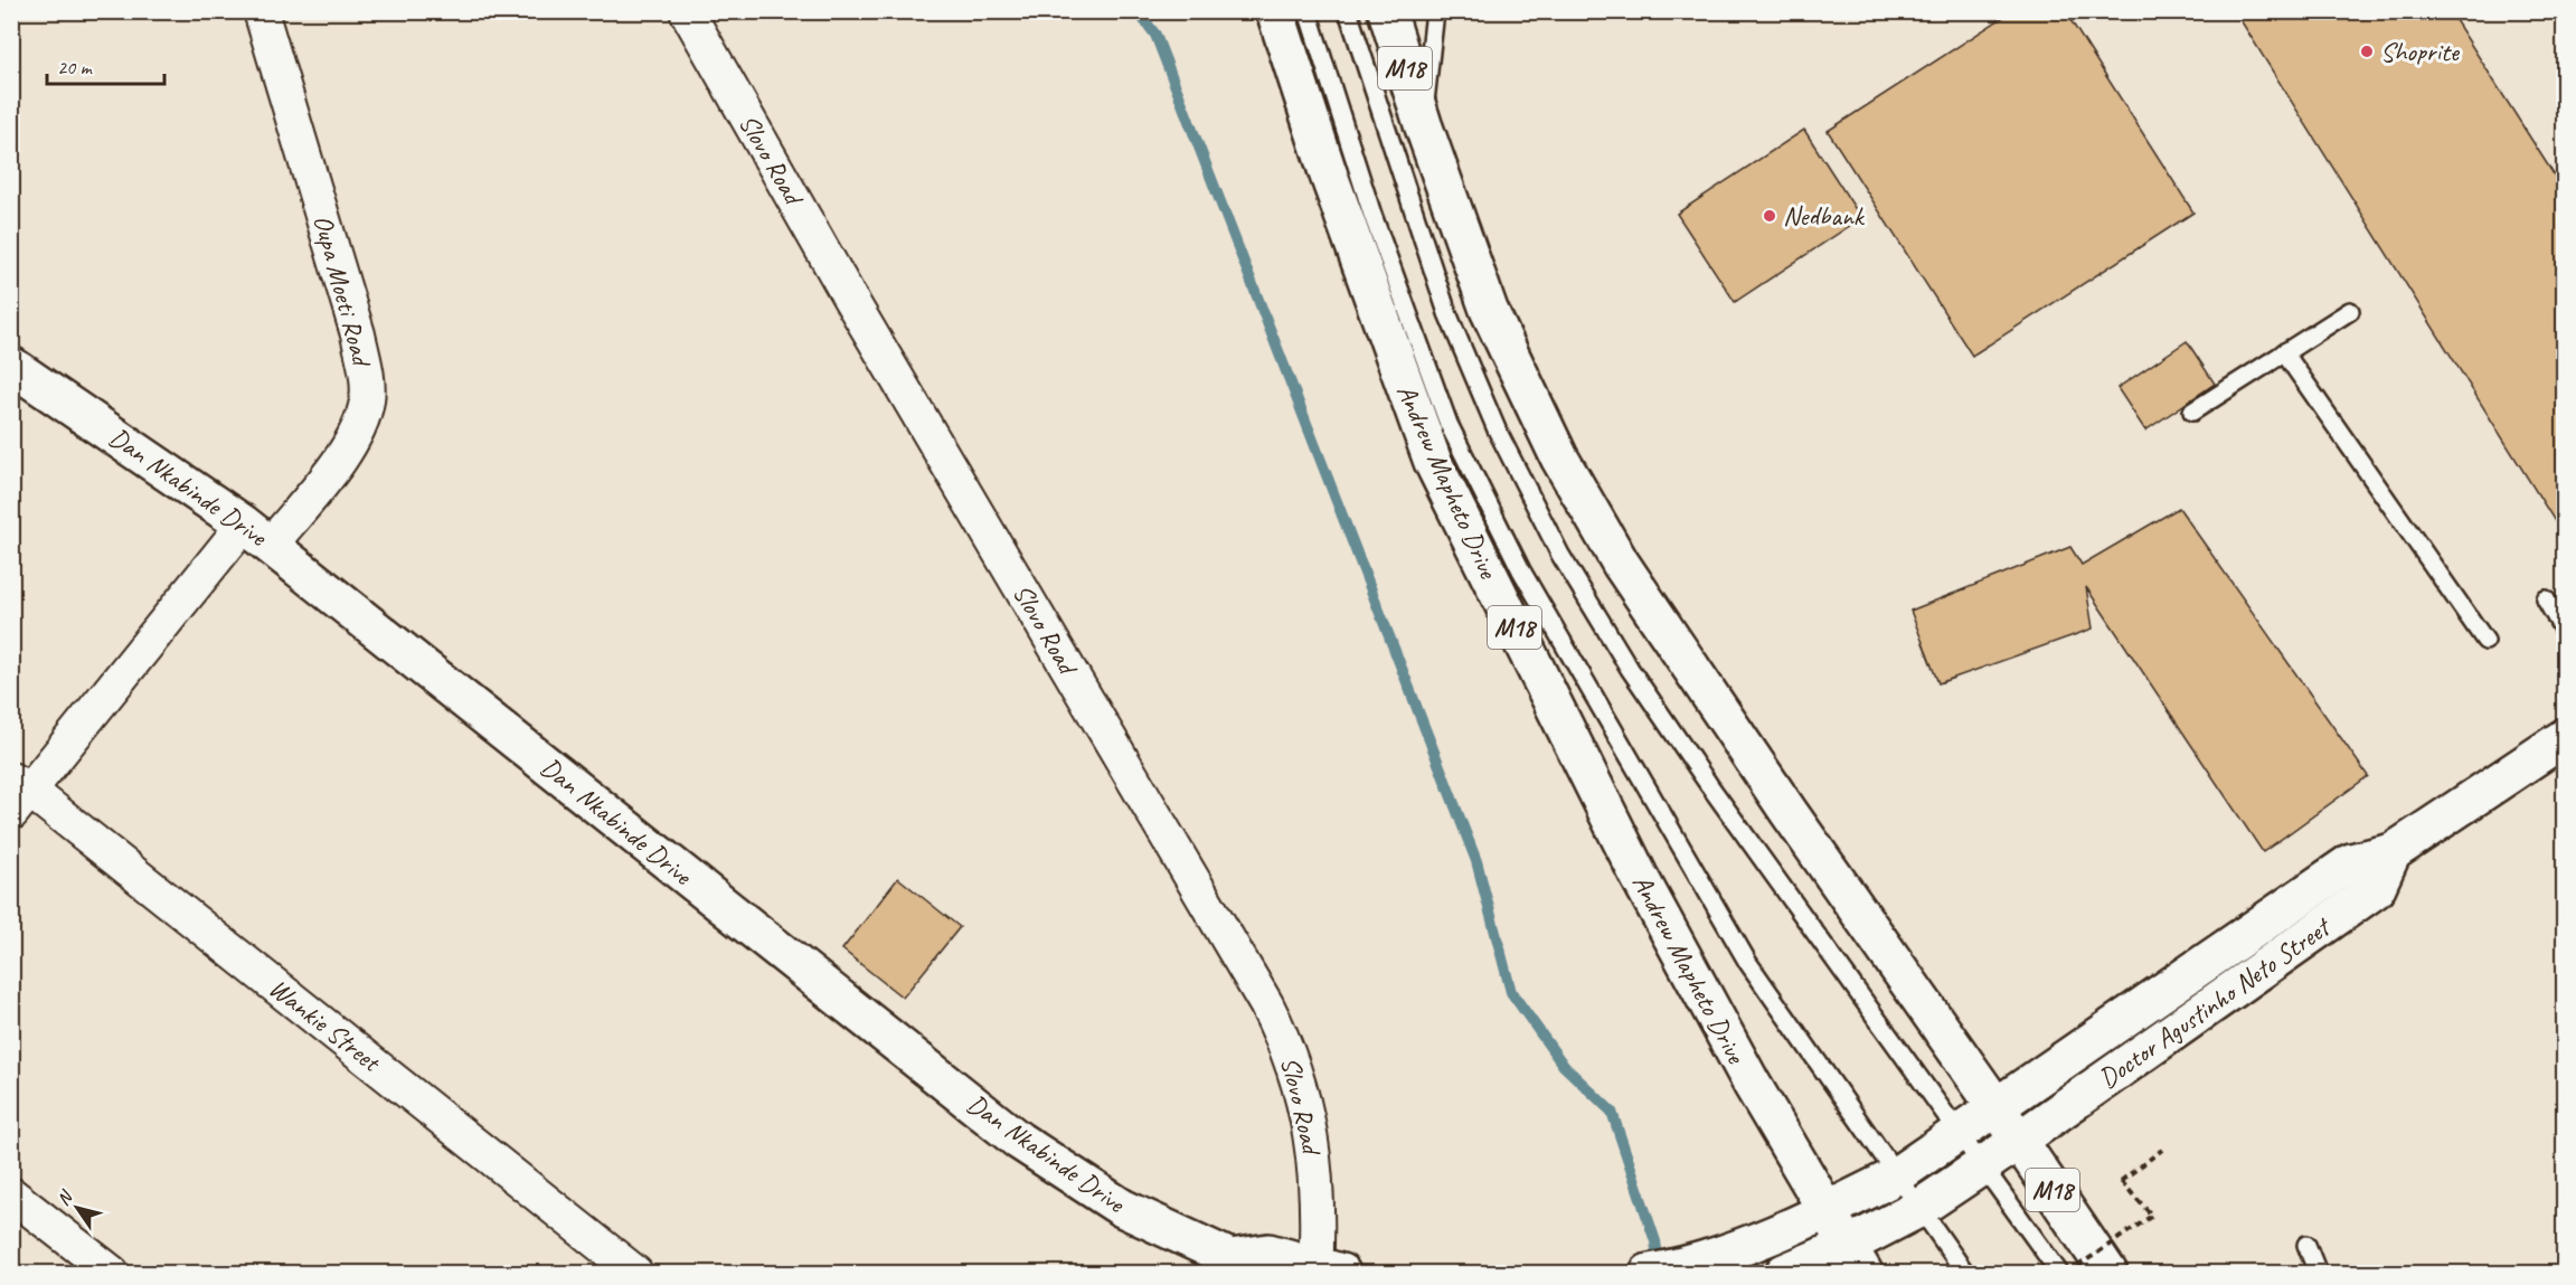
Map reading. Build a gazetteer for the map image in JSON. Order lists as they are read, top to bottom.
{
  "streets": {
    "street": [
      "M18",
      "Slovo Road",
      "Oupa Moeti Road",
      "Andrew Mapheto Drive",
      "Dan Nkabinde Drive",
      "Doctor Agustinho Neto Street",
      "Wankie Street"
    ]
  },
  "crossings": [
    ["M18", "Andrew Mapheto Drive"],
    ["M18", "Doctor Agustinho Neto Street"],
    ["Slovo Road", "Dan Nkabinde Drive"],
    ["Oupa Moeti Road", "Dan Nkabinde Drive"],
    ["Oupa Moeti Road", "Wankie Street"]
  ],
  "places": ["Shoprite", "Nedbank"],
  "scale_bar": "20 m",
  "north": "top left"
}
